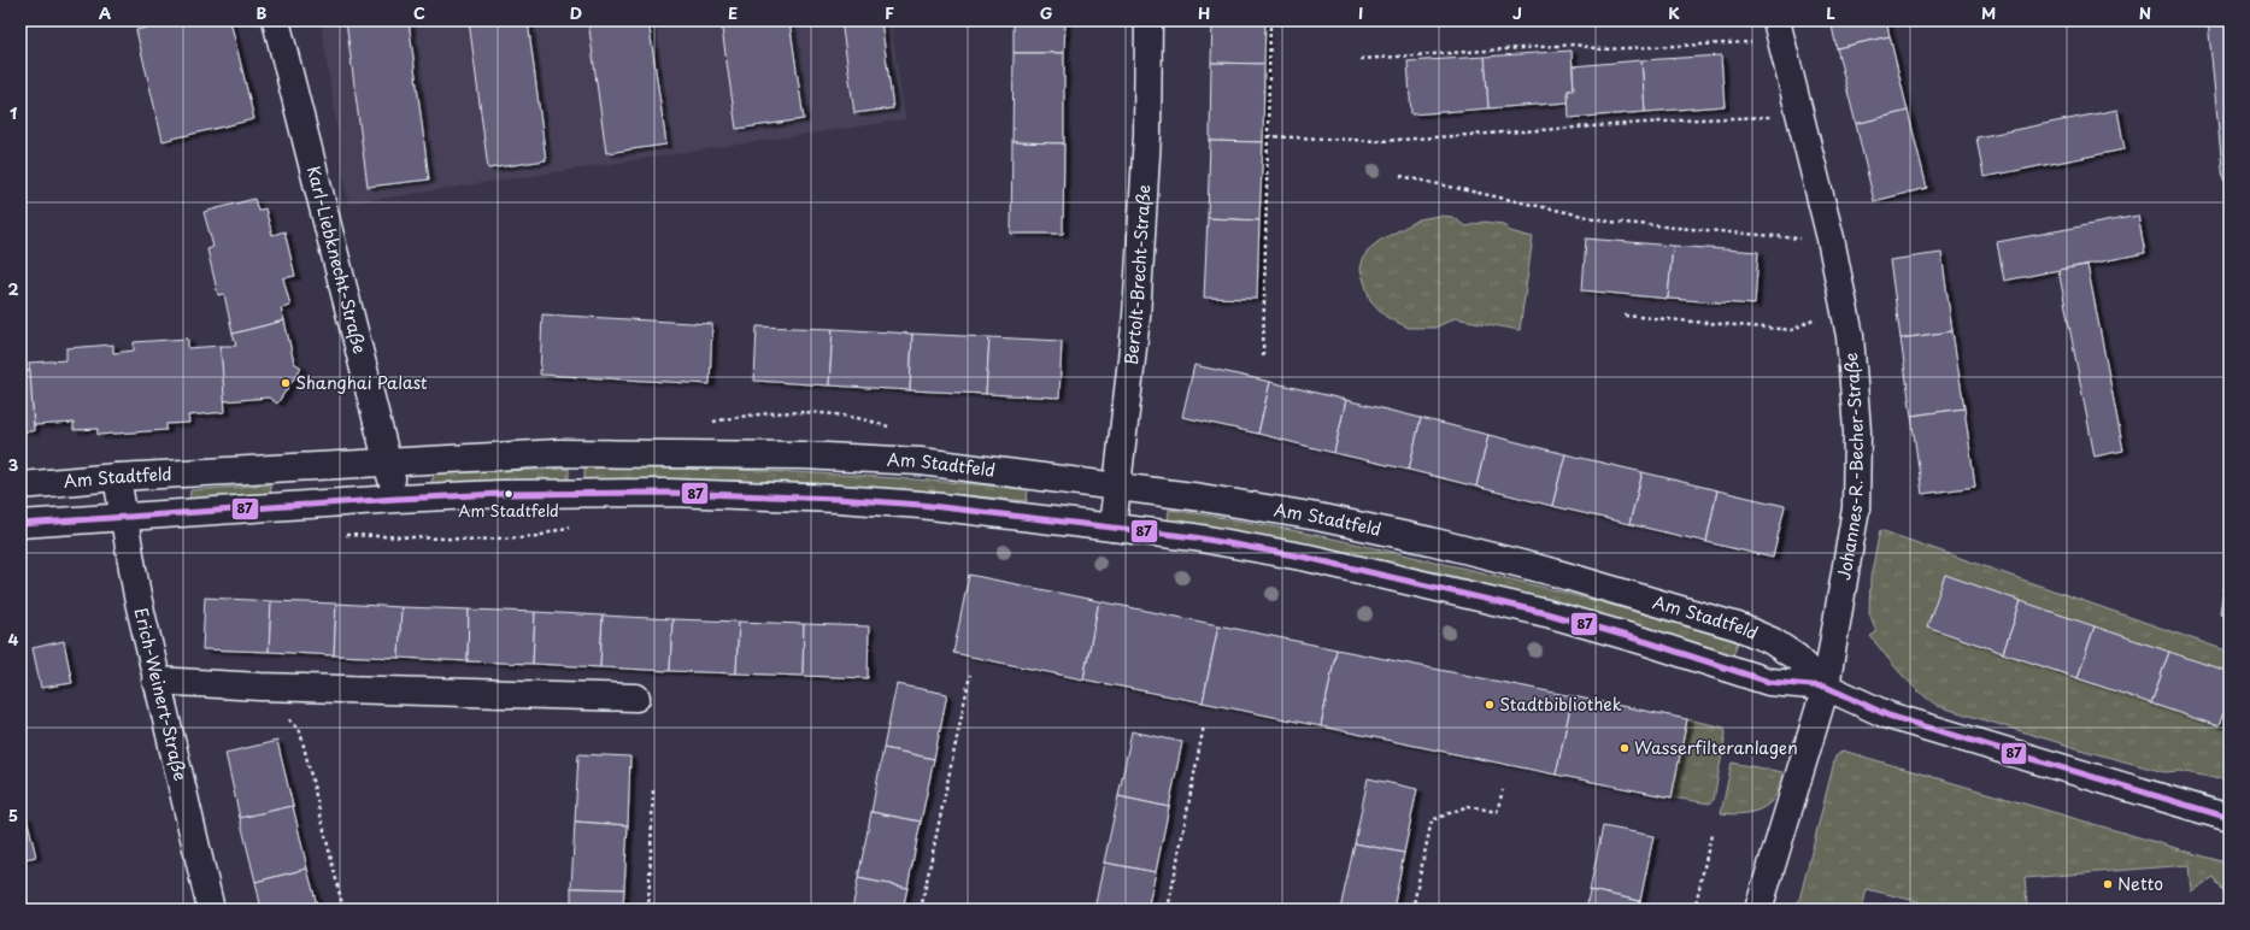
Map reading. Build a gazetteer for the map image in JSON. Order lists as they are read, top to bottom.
{
  "streets": {
    "street": [
      "Karl-Liebknecht-Straße",
      "Bertolt-Brecht-Straße",
      "Am Stadtfeld",
      "Johannes-R.-Becher-Straße",
      "Erich-Weinert-Straße"
    ]
  },
  "crossings": [
    ["Karl-Liebknecht-Straße", "Am Stadtfeld"],
    ["Bertolt-Brecht-Straße", "Am Stadtfeld"],
    ["Am Stadtfeld", "Johannes-R.-Becher-Straße"],
    ["Am Stadtfeld", "Erich-Weinert-Straße"]
  ],
  "places": [
    "Shanghai Palast",
    "Am Stadtfeld",
    "Stadtbibliothek",
    "Wasserfilteranlagen",
    "Netto"
  ],
  "lines": ["transit line 87"],
  "grid": {
    "columns": [
      "A",
      "B",
      "C",
      "D",
      "E",
      "F",
      "G",
      "H",
      "I",
      "J",
      "K",
      "L",
      "M",
      "N"
    ],
    "rows": [
      "1",
      "2",
      "3",
      "4",
      "5"
    ]
  }
}
